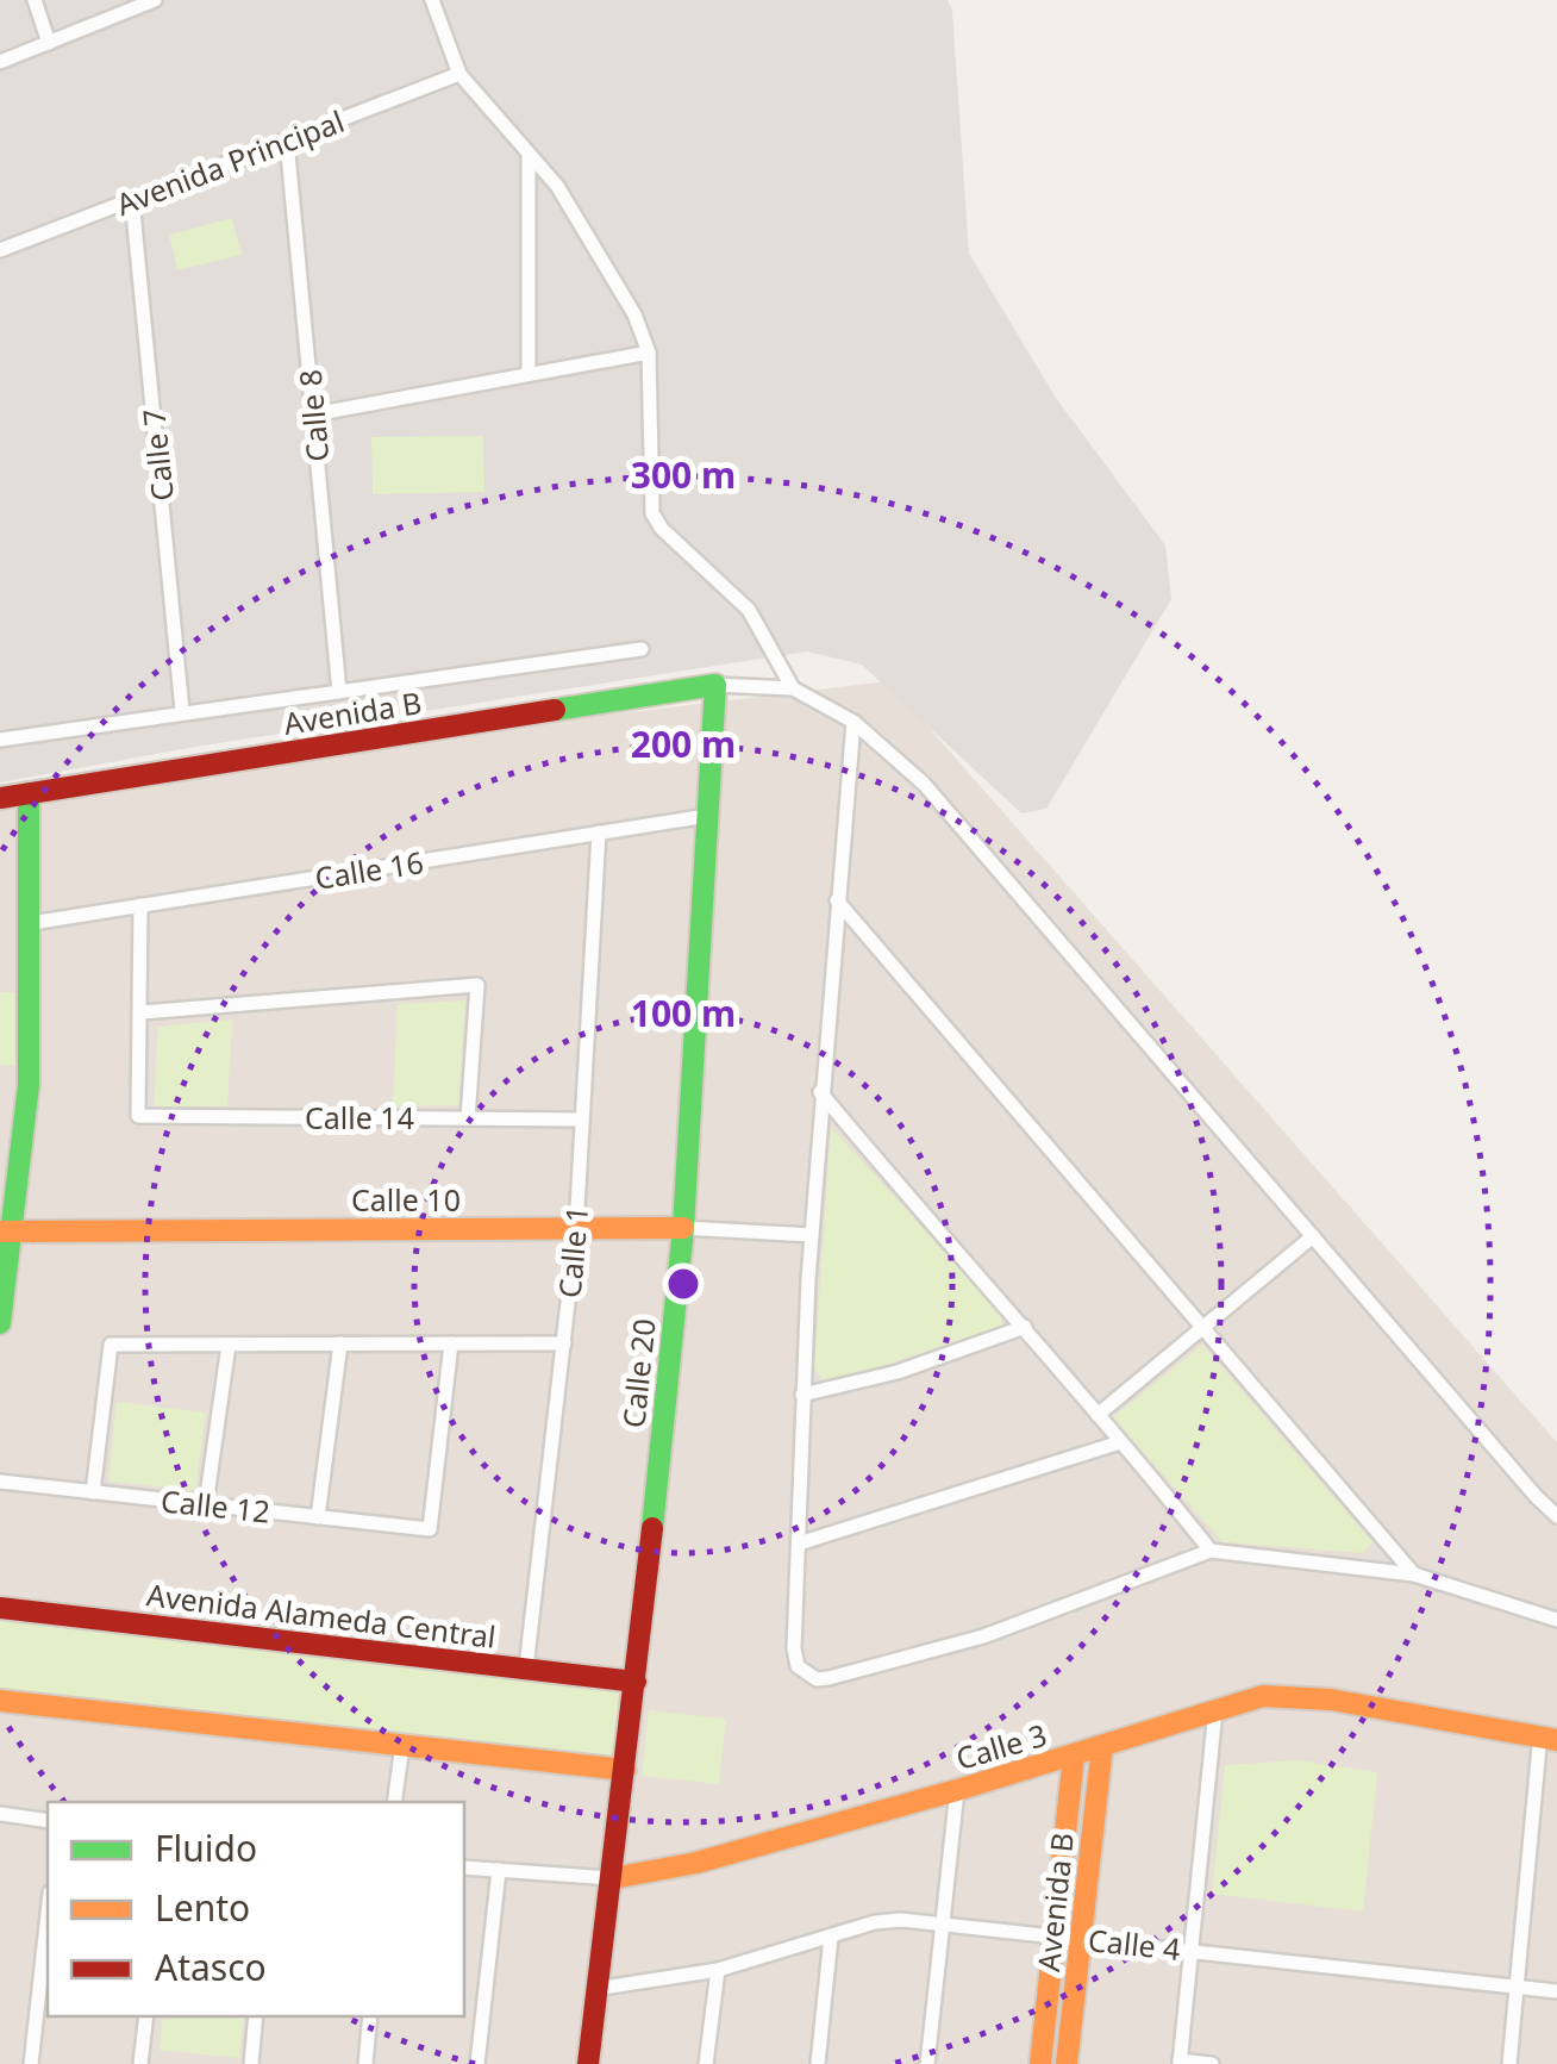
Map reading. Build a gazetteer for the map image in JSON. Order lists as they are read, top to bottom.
{
  "streets": {
    "street": [
      "Avenida Principal",
      "Calle 8",
      "Calle 7",
      "Avenida B",
      "Calle 16",
      "Calle 14",
      "Calle 10",
      "Calle 1",
      "Calle 20",
      "Calle 12",
      "Avenida Alameda Central",
      "Calle 3",
      "Calle 4"
    ]
  },
  "crossings": [
    ["Avenida Principal", "Calle 8"],
    ["Avenida Principal", "Calle 7"],
    ["Calle 8", "Avenida B"],
    ["Calle 7", "Avenida B"],
    ["Avenida B", "Calle 20"],
    ["Avenida B", "Calle 3"],
    ["Avenida B", "Calle 4"],
    ["Calle 16", "Calle 1"],
    ["Calle 16", "Calle 20"],
    ["Calle 14", "Calle 1"],
    ["Calle 10", "Calle 1"],
    ["Calle 10", "Calle 20"],
    ["Calle 1", "Avenida Alameda Central"],
    ["Calle 20", "Avenida Alameda Central"],
    ["Calle 20", "Calle 3"],
    ["Calle 20", "Calle 4"]
  ],
  "legend": ["Fluido", "Lento", "Atasco"],
  "rings": ["300 m", "200 m", "100 m"]
}
